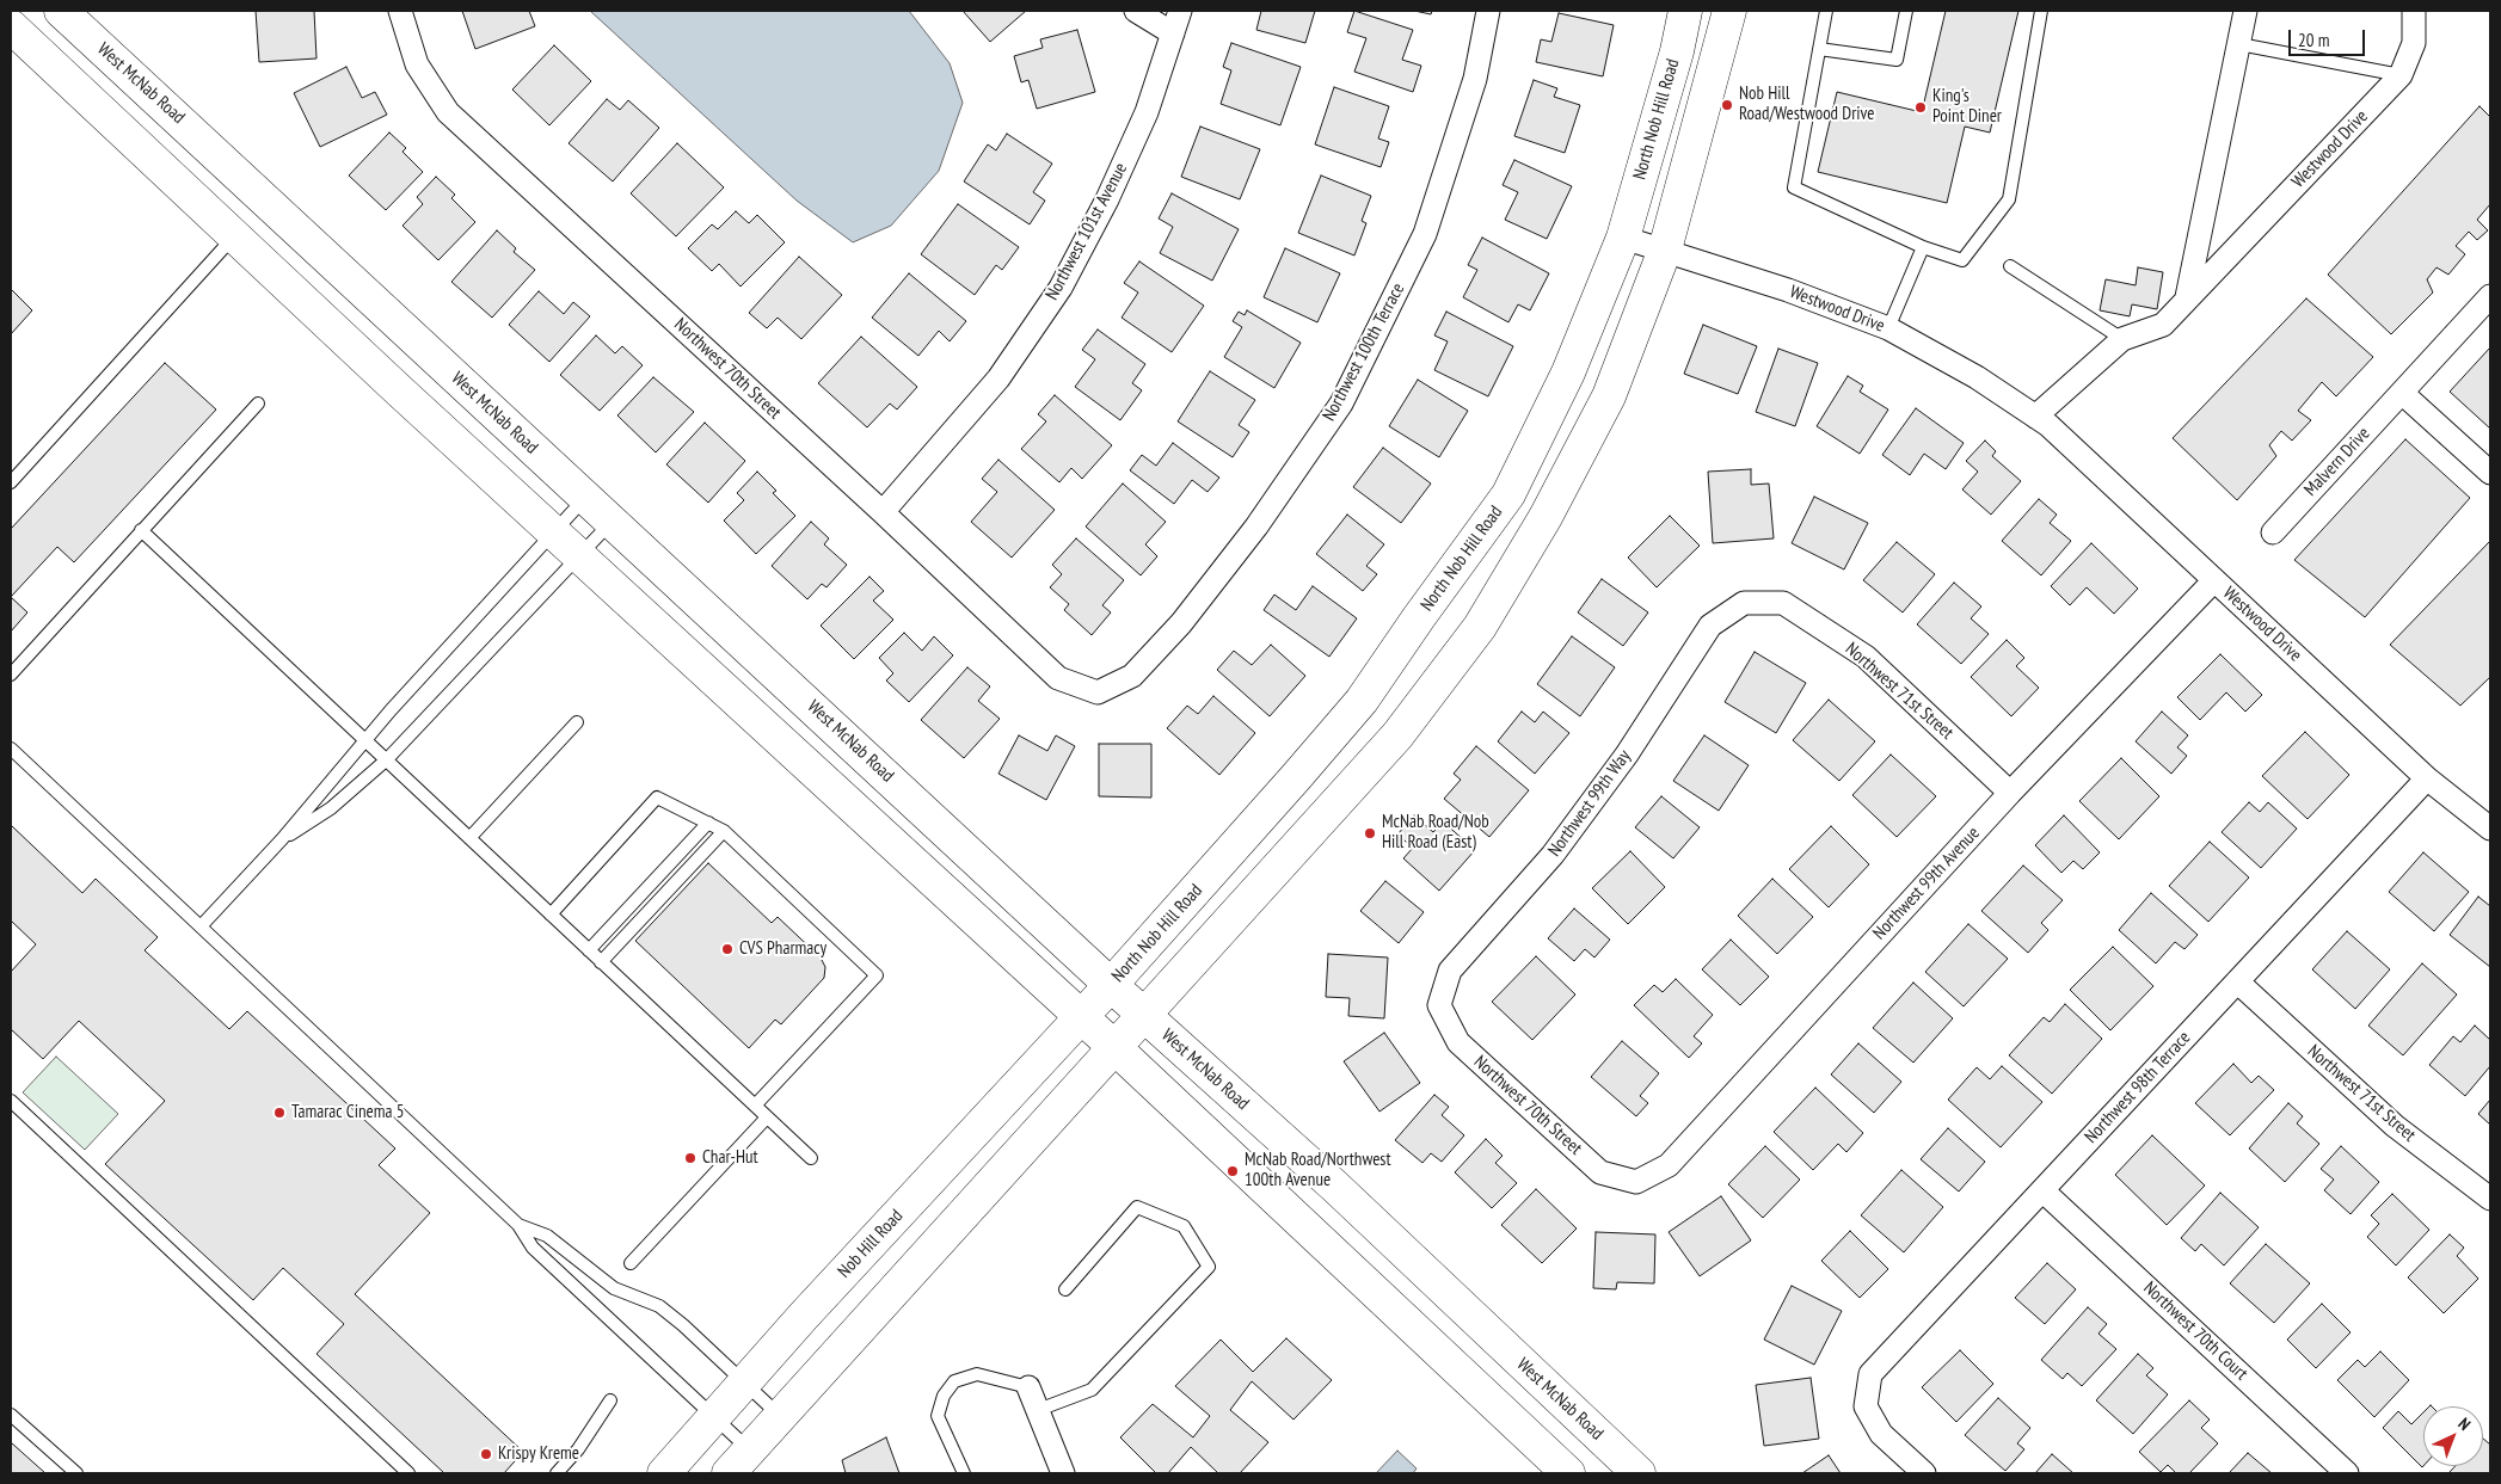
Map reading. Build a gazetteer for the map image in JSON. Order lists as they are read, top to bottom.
{
  "streets": {
    "main road": ["West McNab Road", "North Nob Hill Road", "Nob Hill Road"],
    "street": [
      "Westwood Drive",
      "Northwest 101st Avenue",
      "Northwest 100th Terrace",
      "Northwest 70th Street",
      "Malvern Drive",
      "Northwest 71st Street",
      "Northwest 99th Way",
      "Northwest 99th Avenue",
      "Northwest 98th Terrace",
      "Northwest 70th Court"
    ]
  },
  "crossings": [
    ["West McNab Road", "North Nob Hill Road"],
    ["North Nob Hill Road", "Westwood Drive"],
    ["North Nob Hill Road", "Nob Hill Road"],
    ["Westwood Drive", "Northwest 99th Avenue"],
    ["Westwood Drive", "Northwest 98th Terrace"],
    ["Northwest 101st Avenue", "Northwest 70th Street"],
    ["Northwest 100th Terrace", "Northwest 70th Street"],
    ["Northwest 70th Street", "Northwest 99th Way"],
    ["Northwest 70th Street", "Northwest 99th Avenue"],
    ["Northwest 71st Street", "Northwest 99th Way"],
    ["Northwest 71st Street", "Northwest 99th Avenue"],
    ["Northwest 71st Street", "Northwest 98th Terrace"],
    ["Northwest 98th Terrace", "Northwest 70th Court"]
  ],
  "places": [
    "Nob Hill Road/Westwood Drive",
    "King's Point Diner",
    "McNab Road/Nob Hill Road (East)",
    "CVS Pharmacy",
    "Tamarac Cinema 5",
    "Char-Hut",
    "McNab Road/Northwest 100th Avenue",
    "Krispy Kreme"
  ],
  "scale_bar": "20 m",
  "north": "top right"
}
